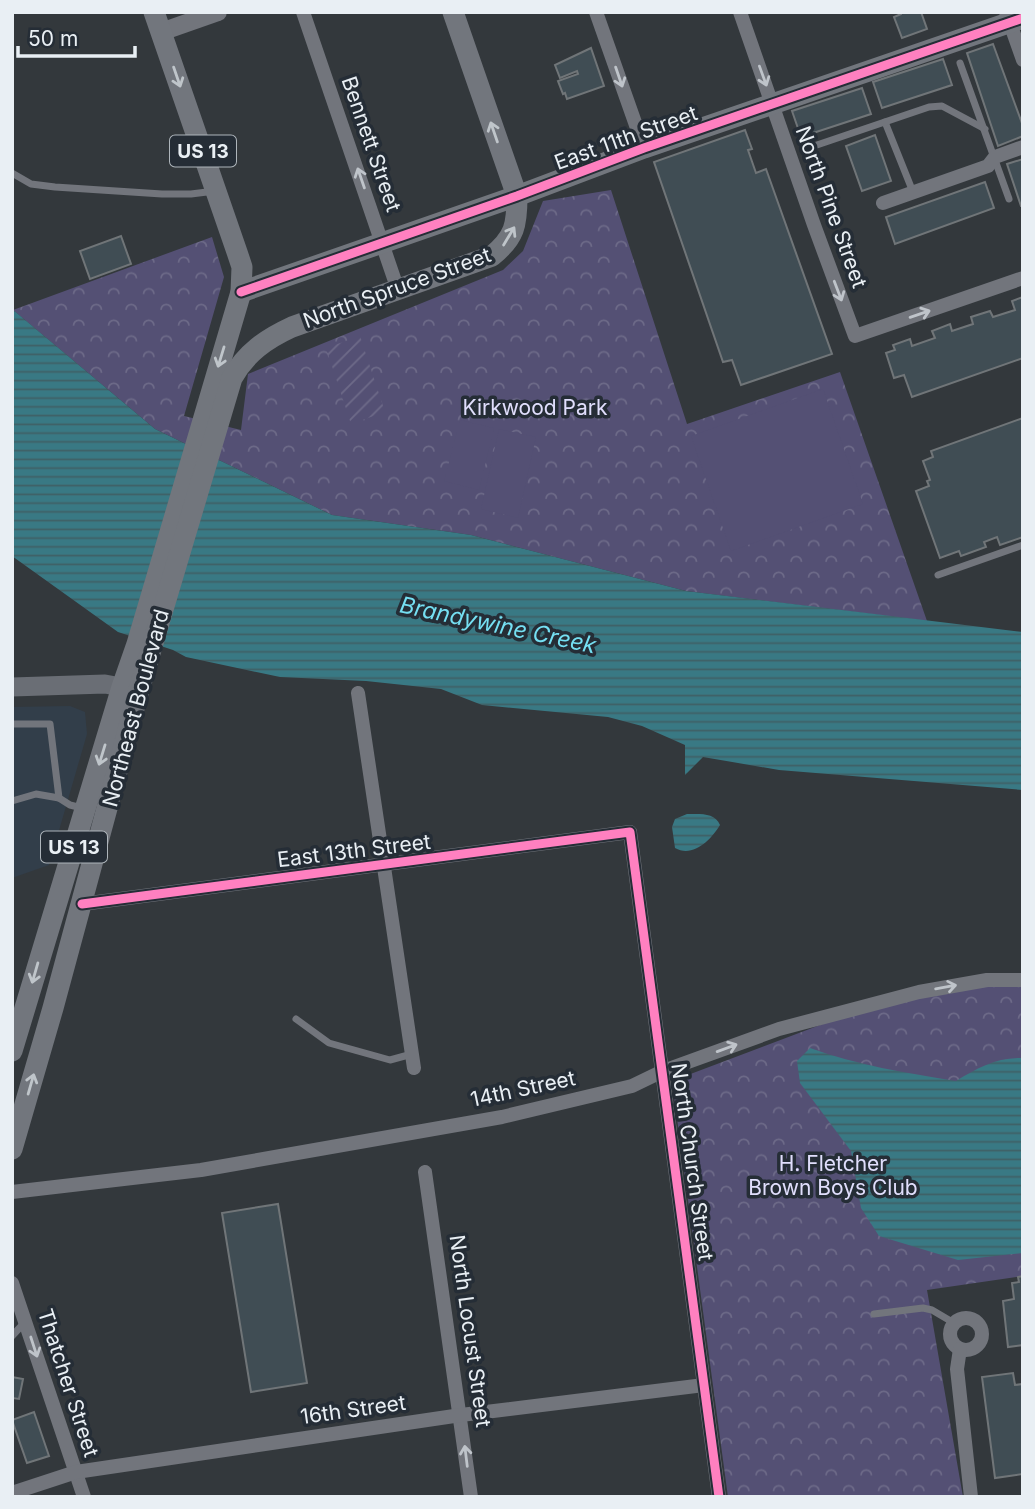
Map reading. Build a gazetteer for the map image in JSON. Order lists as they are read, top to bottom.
{
  "streets": {
    "main road": [
      "East 11th Street",
      "US 13",
      "North Spruce Street",
      "Northeast Boulevard"
    ],
    "street": [
      "Bennett Street",
      "North Pine Street",
      "East 13th Street",
      "14th Street",
      "North Church Street",
      "North Locust Street",
      "Thatcher Street",
      "16th Street"
    ]
  },
  "crossings": [
    ["East 11th Street", "Bennett Street"],
    ["East 11th Street", "US 13"],
    ["East 11th Street", "North Pine Street"],
    ["East 11th Street", "North Spruce Street"],
    ["Bennett Street", "North Spruce Street"],
    ["US 13", "North Spruce Street"],
    ["US 13", "Northeast Boulevard"],
    ["North Spruce Street", "Northeast Boulevard"],
    ["Northeast Boulevard", "East 13th Street"],
    ["East 13th Street", "North Church Street"],
    ["14th Street", "North Church Street"],
    ["North Church Street", "16th Street"],
    ["North Locust Street", "16th Street"],
    ["Thatcher Street", "16th Street"]
  ],
  "one_way": ["Bennett Street", "14th Street", "Thatcher Street"],
  "water": ["Brandywine Creek"],
  "parks": ["Kirkwood Park", "H. Fletcher Brown Boys Club"],
  "scale_bar": "50 m"
}
